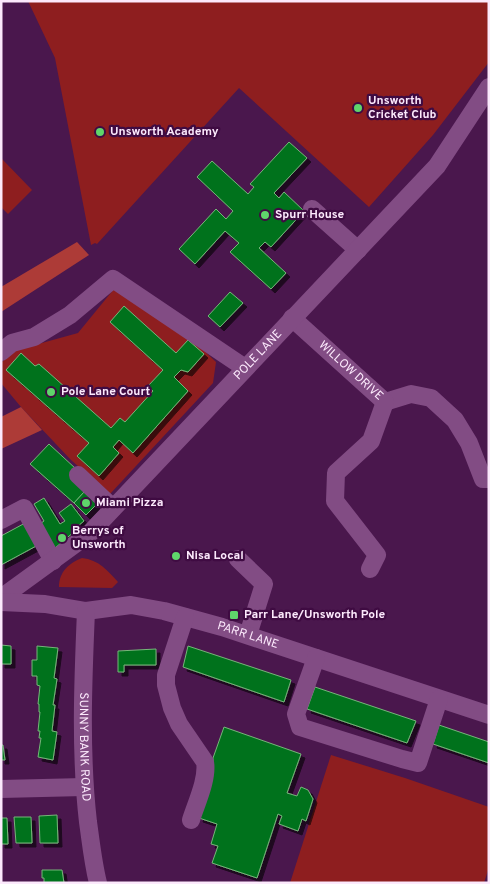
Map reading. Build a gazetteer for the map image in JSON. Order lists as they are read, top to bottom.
{
  "streets": {
    "street": [
      "POLE LANE",
      "WILLOW DRIVE",
      "PARR LANE",
      "SUNNY BANK ROAD"
    ]
  },
  "crossings": [
    ["POLE LANE", "WILLOW DRIVE"],
    ["POLE LANE", "PARR LANE"],
    ["PARR LANE", "SUNNY BANK ROAD"]
  ],
  "places": {
    "other": [
      "Unsworth Cricket Club",
      "Unsworth Academy",
      "Spurr House",
      "Pole Lane Court",
      "Miami Pizza",
      "Berrys of Unsworth",
      "Nisa Local"
    ],
    "transit": ["Parr Lane/Unsworth Pole"]
  }
}
